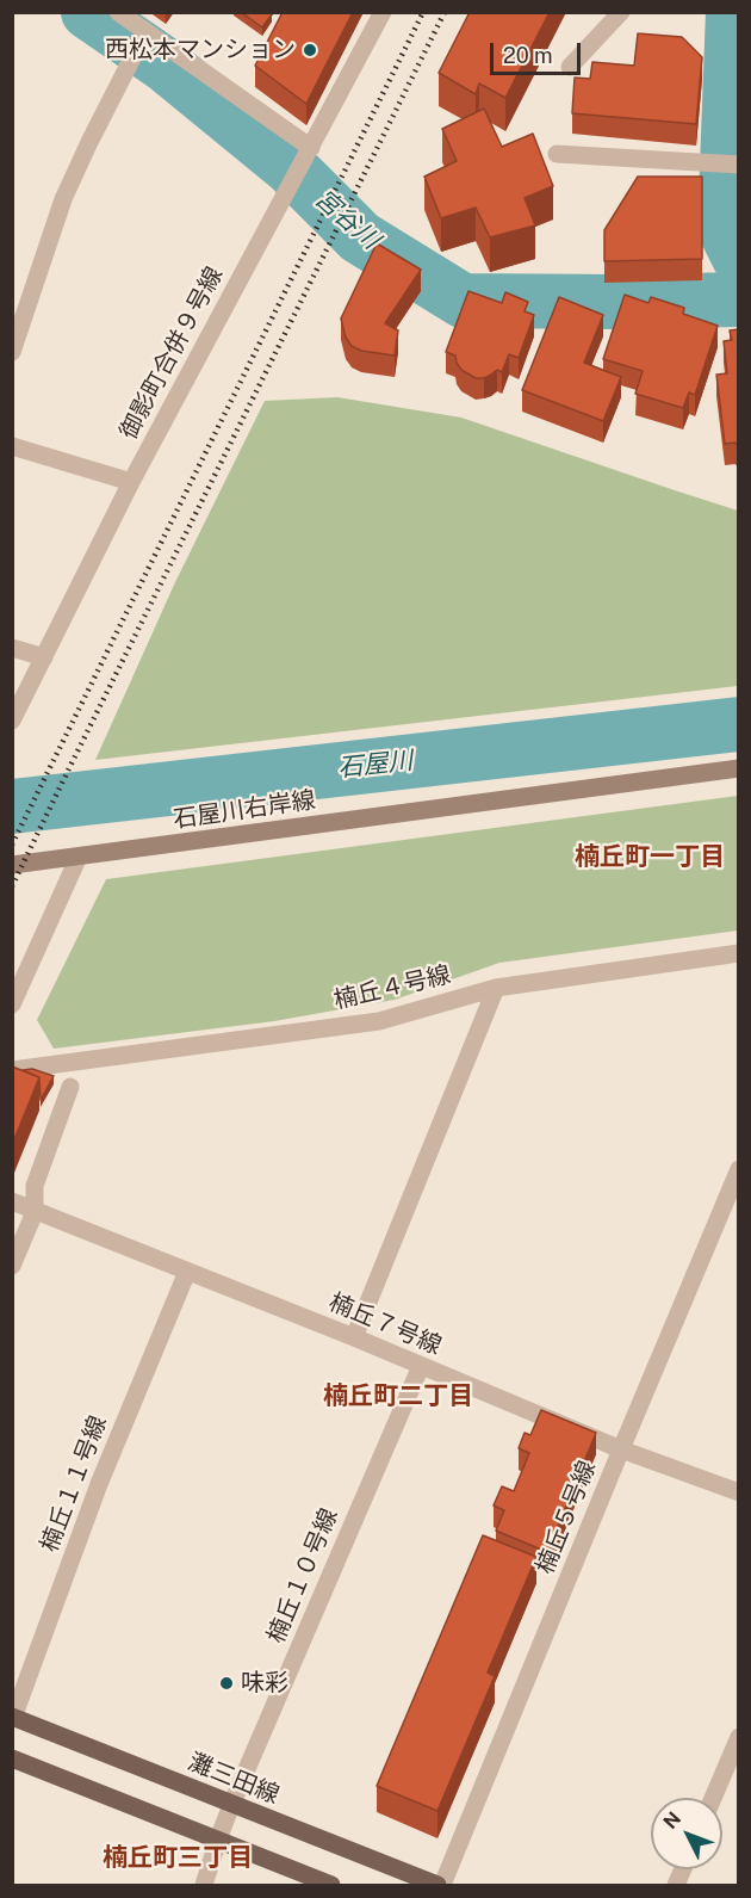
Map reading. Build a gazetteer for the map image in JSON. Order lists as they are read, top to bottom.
{
  "streets": {
    "main road": ["灘三田線"],
    "street": [
      "御影町合併９号線",
      "石屋川右岸線",
      "楠丘４号線",
      "楠丘７号線",
      "楠丘１１号線",
      "楠丘５号線",
      "楠丘１０号線"
    ]
  },
  "crossings": [
    ["楠丘７号線", "楠丘１１号線"],
    ["楠丘７号線", "楠丘５号線"],
    ["楠丘７号線", "楠丘１０号線"],
    ["楠丘１１号線", "灘三田線"],
    ["楠丘５号線", "灘三田線"],
    ["楠丘１０号線", "灘三田線"]
  ],
  "districts": ["楠丘町一丁目", "楠丘町二丁目", "楠丘町三丁目"],
  "water": ["宮谷川", "石屋川"],
  "places": ["西松本マンション", "味彩"],
  "scale_bar": "20 m",
  "north": "top left"
}
